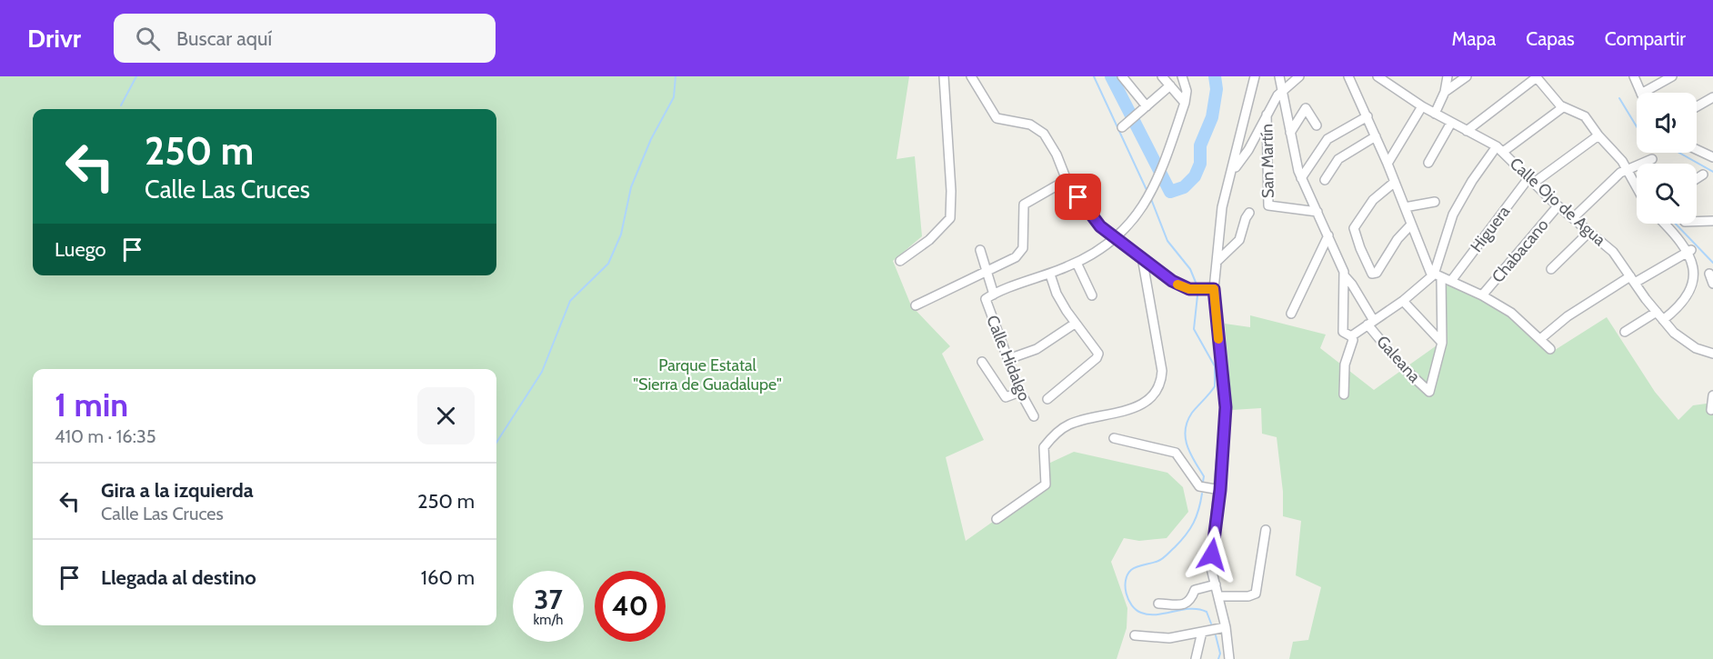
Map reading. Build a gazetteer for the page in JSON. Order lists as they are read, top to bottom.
{
  "streets": {
    "street": [
      "San Martín",
      "Calle Ojo de Agua",
      "Higuera",
      "Chabacano",
      "Calle Hidalgo",
      "Galeana"
    ]
  },
  "crossings": [
    ["Calle Ojo de Agua", "Higuera"],
    ["Calle Ojo de Agua", "Chabacano"]
  ],
  "parks": ["Parque Estatal \"Sierra de Guadalupe\""],
  "page": {
    "header": "Drivr",
    "search": "Buscar aquí",
    "nav": ["Mapa", "Capas", "Compartir"],
    "turn": ["250 m", "Calle Las Cruces"],
    "then": "Luego",
    "heading": ["1 min", "410 m · 16:35"],
    "list": [
      {
        "name": "Gira a la izquierda",
        "note": "Calle Las Cruces",
        "value": "250 m"
      },
      {
        "name": "Llegada al destino",
        "value": "160 m"
      }
    ],
    "speed": "37 km/h",
    "limit": "40"
  }
}
